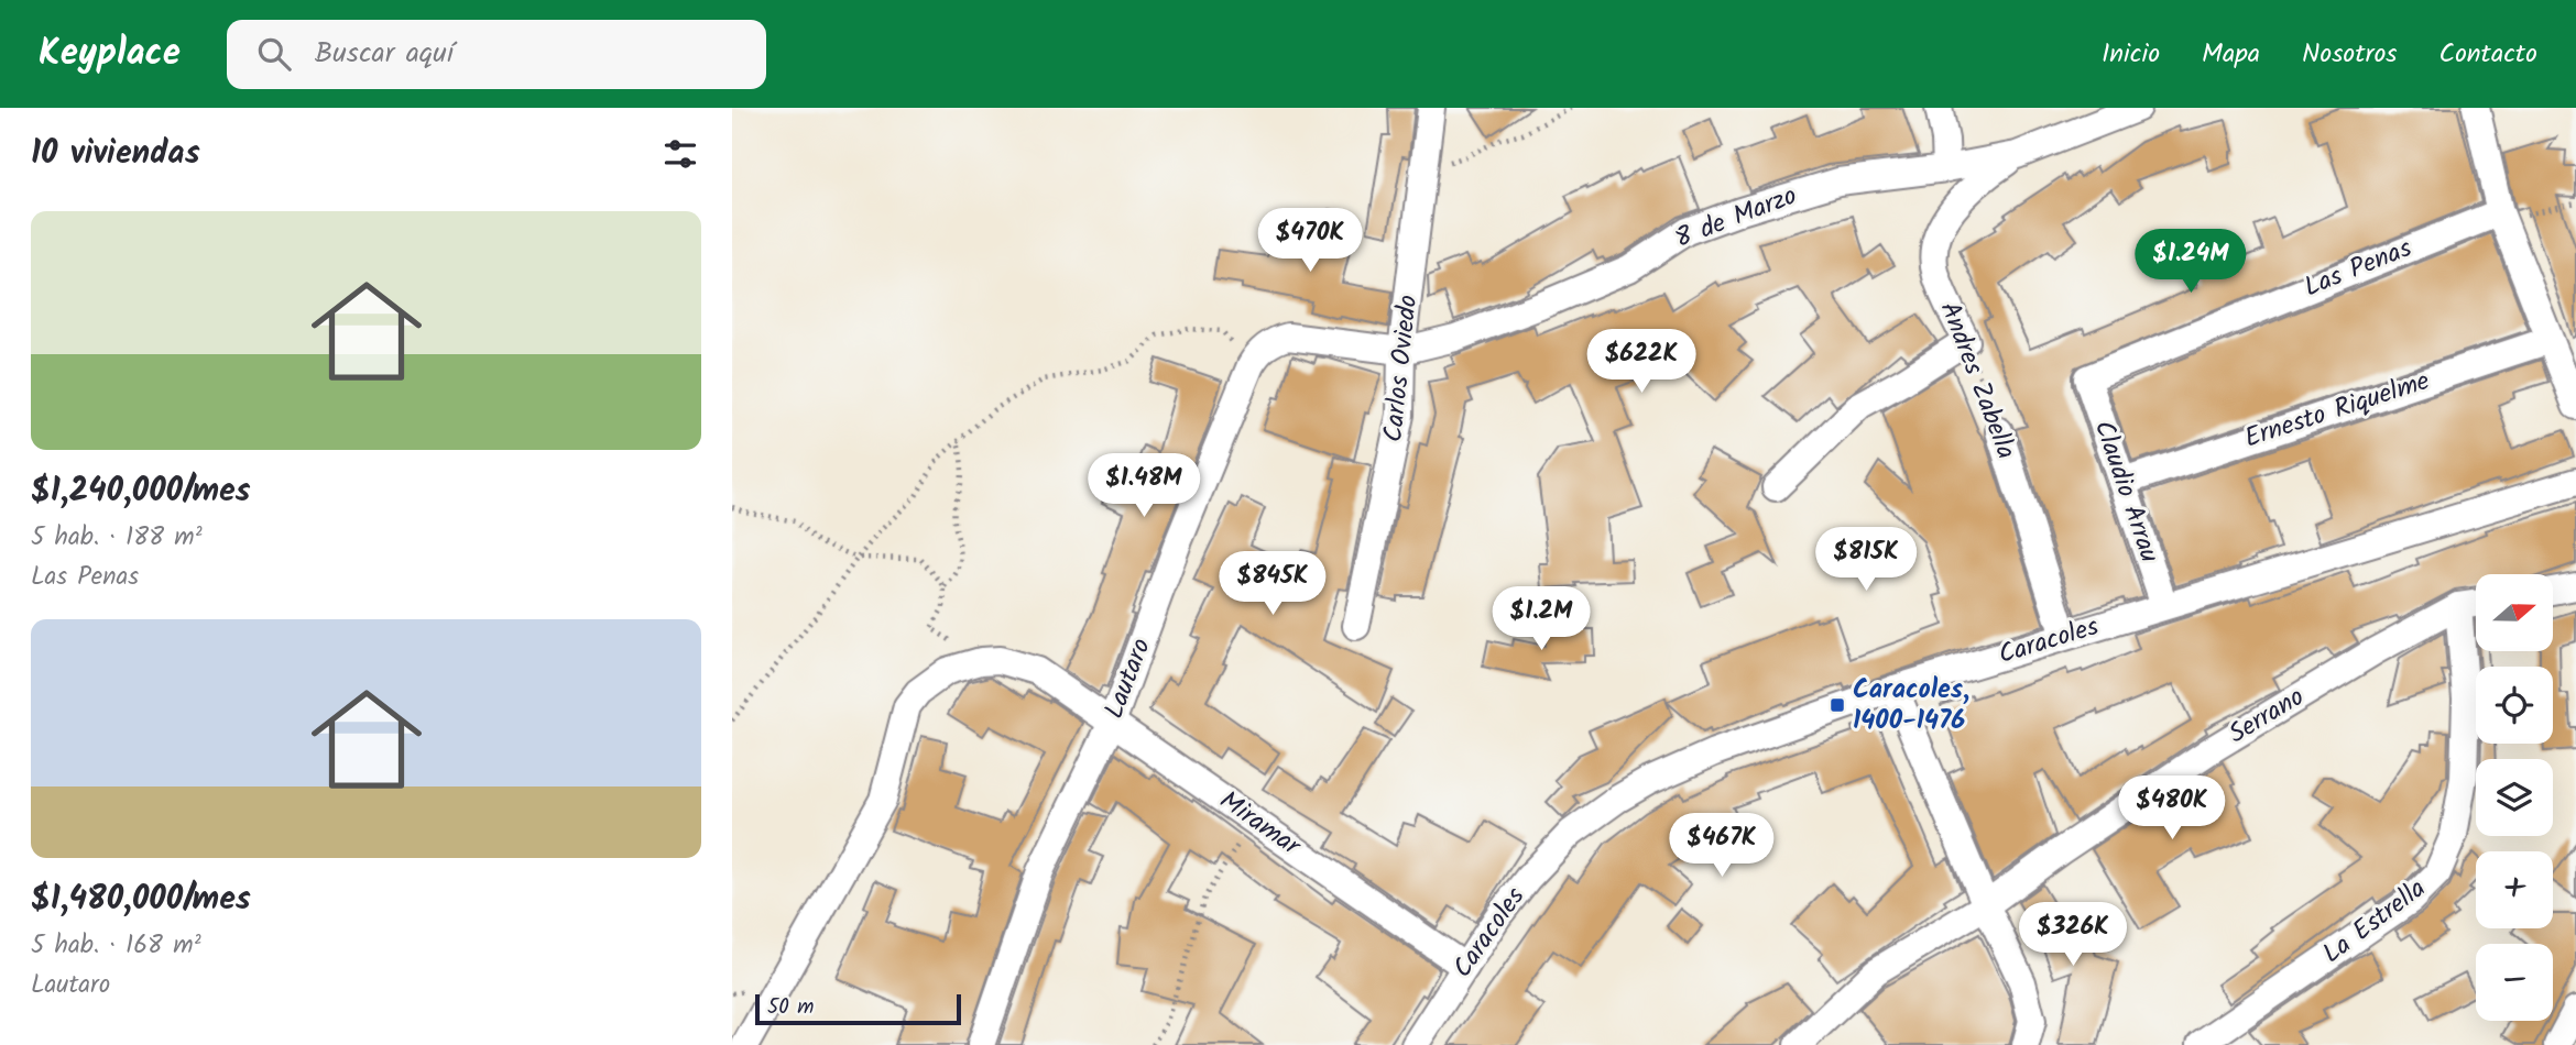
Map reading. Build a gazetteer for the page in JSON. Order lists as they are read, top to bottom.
{
  "streets": {
    "street": [
      "8 de Marzo",
      "Las Penas",
      "Carlos Oviedo",
      "Andres Zabella",
      "Ernesto Riquelme",
      "Claudio Arrau",
      "Caracoles",
      "Lautaro",
      "Serrano",
      "Miramar",
      "La Estrella"
    ]
  },
  "crossings": [
    ["8 de Marzo", "Carlos Oviedo"],
    ["8 de Marzo", "Andres Zabella"],
    ["8 de Marzo", "Lautaro"],
    ["Las Penas", "Claudio Arrau"],
    ["Andres Zabella", "Caracoles"],
    ["Ernesto Riquelme", "Claudio Arrau"],
    ["Claudio Arrau", "Caracoles"],
    ["Caracoles", "Miramar"],
    ["Lautaro", "Miramar"],
    ["Serrano", "La Estrella"]
  ],
  "places": {
    "transit": ["Caracoles, 1400-1476"]
  },
  "scale_bar": "50 m",
  "north": "right",
  "page": {
    "header": "Keyplace",
    "search": "Buscar aquí",
    "nav": [
      "Inicio",
      "Mapa",
      "Nosotros",
      "Contacto"
    ],
    "heading": "10 viviendas",
    "list": [
      {
        "name": "$1,240,000/mes",
        "note": "5 hab. · 188 m² · Las Penas"
      },
      {
        "name": "$1,480,000/mes",
        "note": "5 hab. · 168 m² · Lautaro"
      }
    ],
    "price": [
      "$470K",
      "$1.24M",
      "$622K",
      "$1.48M",
      "$815K",
      "$845K",
      "$1.2M",
      "$480K",
      "$467K",
      "$326K"
    ],
    "map_buttons": ["+", "−"],
    "scale": "50 m"
  }
}
